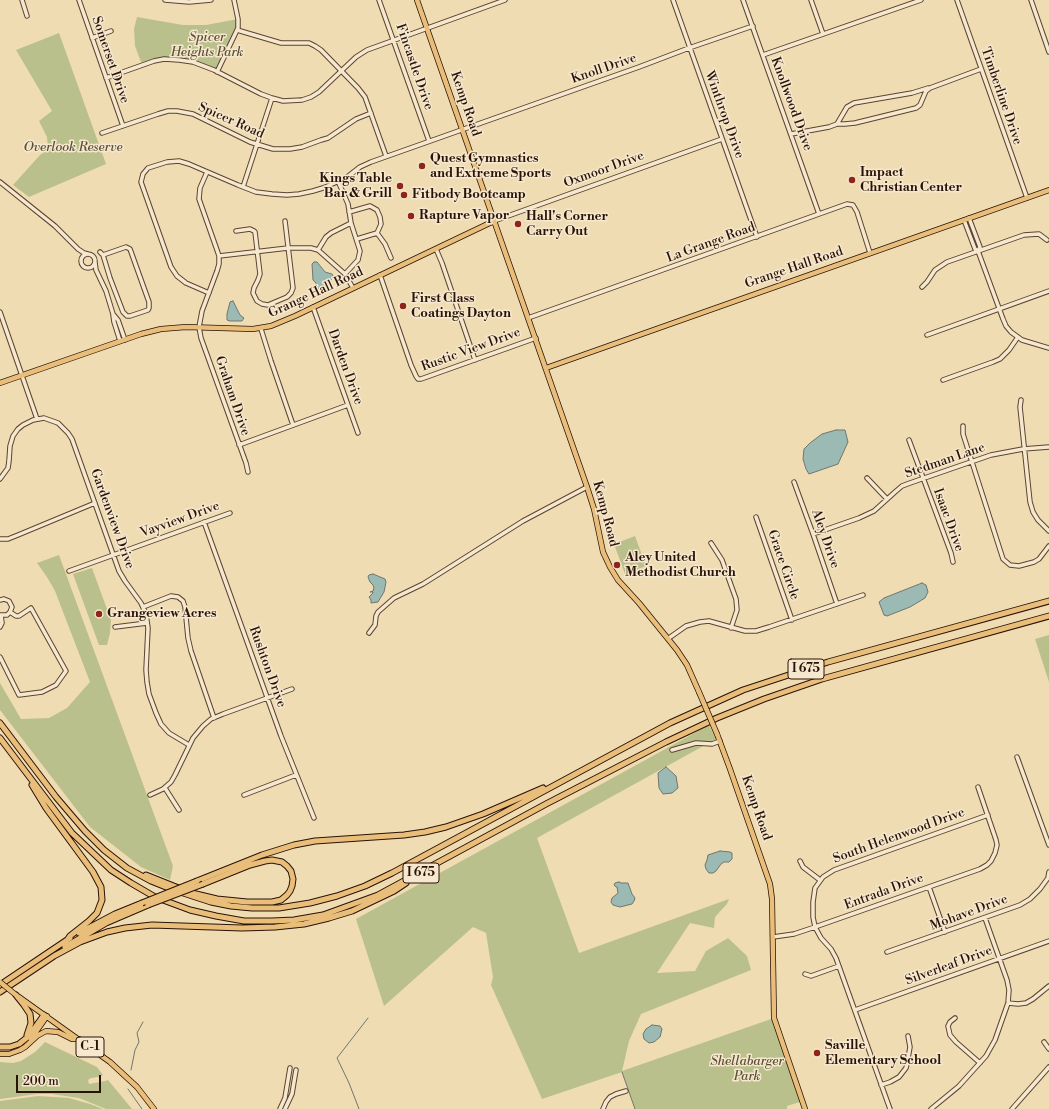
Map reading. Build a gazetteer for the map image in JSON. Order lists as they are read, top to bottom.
{
  "streets": {
    "highway": ["I 675"],
    "main road": ["Kemp Road", "Grange Hall Road", "C-1"],
    "street": [
      "Somerset Drive",
      "Fincastle Drive",
      "Knoll Drive",
      "Timberline Drive",
      "Knollwood Drive",
      "Winthrop Drive",
      "Spicer Road",
      "Oxmoor Drive",
      "La Grange Road",
      "Rustic View Drive",
      "Darden Drive",
      "Graham Drive",
      "Stedman Lane",
      "Gardenview Drive",
      "Vayview Drive",
      "Isaac Drive",
      "Aley Drive",
      "Grace Circle",
      "Rushton Drive",
      "South Helenwood Drive",
      "Entrada Drive",
      "Mohave Drive",
      "Silverleaf Drive"
    ]
  },
  "crossings": [
    ["Somerset Drive", "Spicer Road"],
    ["Fincastle Drive", "Knoll Drive"],
    ["Knoll Drive", "Kemp Road"],
    ["Knoll Drive", "Knollwood Drive"],
    ["Knoll Drive", "Winthrop Drive"],
    ["Timberline Drive", "Grange Hall Road"],
    ["Kemp Road", "Oxmoor Drive"],
    ["Kemp Road", "La Grange Road"],
    ["Kemp Road", "Grange Hall Road"],
    ["Kemp Road", "Rustic View Drive"],
    ["Kemp Road", "Entrada Drive"],
    ["Knollwood Drive", "La Grange Road"],
    ["Winthrop Drive", "Oxmoor Drive"],
    ["Winthrop Drive", "La Grange Road"],
    ["Oxmoor Drive", "Grange Hall Road"],
    ["La Grange Road", "Grange Hall Road"],
    ["Grange Hall Road", "Rustic View Drive"],
    ["Grange Hall Road", "Darden Drive"],
    ["Grange Hall Road", "Graham Drive"],
    ["Stedman Lane", "Isaac Drive"],
    ["Stedman Lane", "Aley Drive"],
    ["Gardenview Drive", "Vayview Drive"],
    ["Vayview Drive", "Rushton Drive"],
    ["South Helenwood Drive", "Entrada Drive"]
  ],
  "parks": ["Spicer Heights Park", "Overlook Reserve", "Shellabarger Park"],
  "places": [
    "Quest Gymnastics and Extreme Sports",
    "Impact Christian Center",
    "Kings Table Bar & Grill",
    "Fitbody Bootcamp",
    "Rapture Vapor",
    "Hall's Corner Carry Out",
    "First Class Coatings Dayton",
    "Aley United Methodist Church",
    "Grangeview Acres",
    "Saville Elementary School"
  ],
  "scale_bar": "200 m"
}
